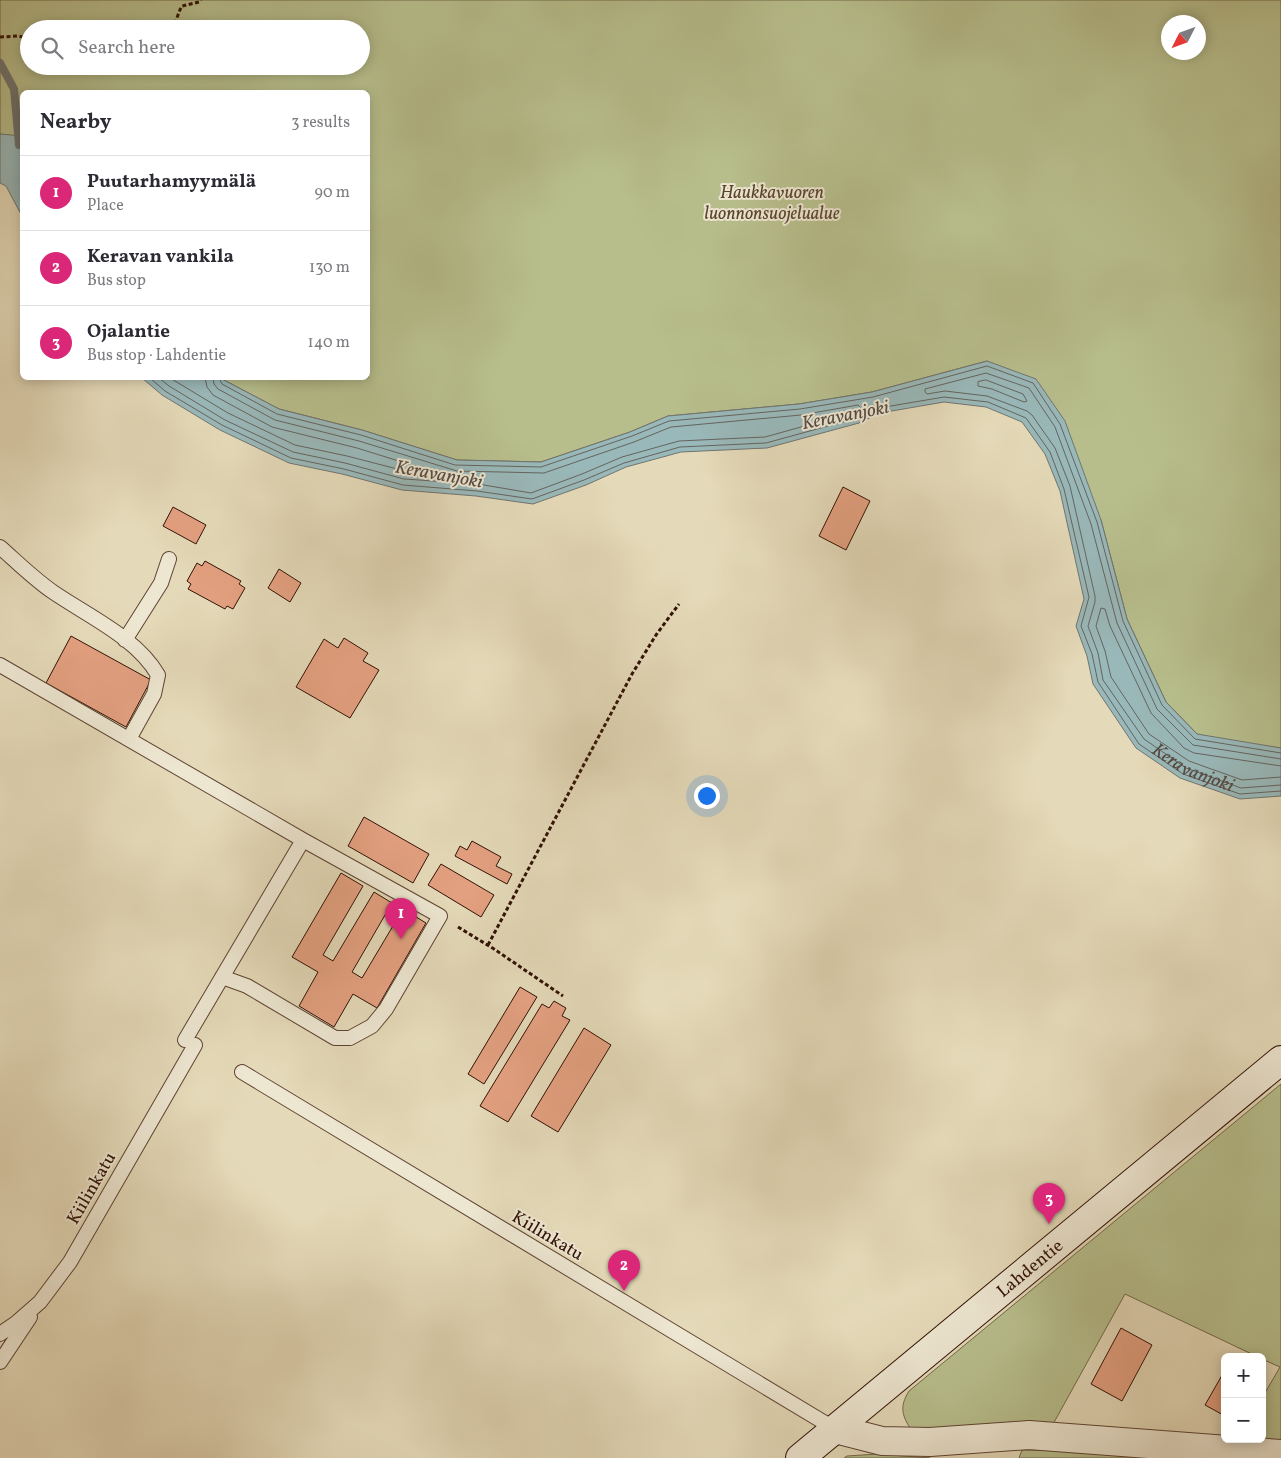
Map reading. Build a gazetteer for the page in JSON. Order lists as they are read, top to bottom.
{
  "streets": {
    "main road": ["Lahdentie"],
    "lane": ["Kiilinkatu"]
  },
  "crossings": [
    ["Kiilinkatu", "Lahdentie"]
  ],
  "water": ["Keravanjoki"],
  "parks": ["Haukkavuoren luonnonsuojelualue"],
  "north": "bottom left",
  "page": {
    "search": "Search here",
    "heading": ["Nearby", "3 results"],
    "list": [
      {
        "mark": "1",
        "name": "Puutarhamyymälä",
        "note": "Place",
        "value": "90 m"
      },
      {
        "mark": "2",
        "name": "Keravan vankila",
        "note": "Bus stop",
        "value": "130 m"
      },
      {
        "mark": "3",
        "name": "Ojalantie",
        "note": "Bus stop · Lahdentie",
        "value": "140 m"
      }
    ],
    "pins": ["1", "3", "2"],
    "map_buttons": ["+", "−"]
  }
}
